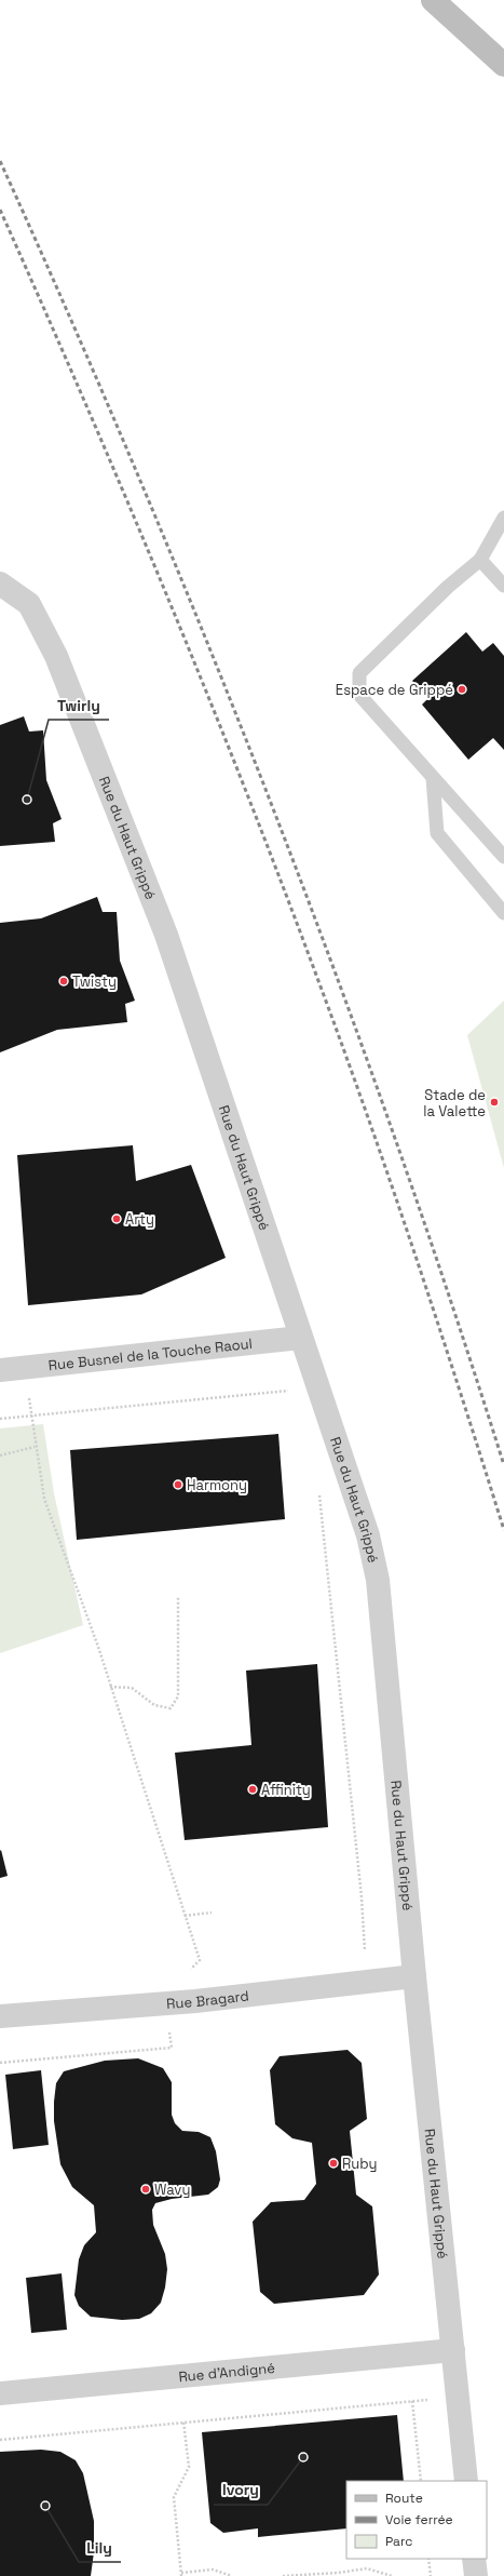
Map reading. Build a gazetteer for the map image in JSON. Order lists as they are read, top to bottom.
{
  "streets": {
    "street": [
      "Rue du Haut Grippé",
      "Rue Busnel de la Touche Raoul",
      "Rue Bragard",
      "Rue d'Andigné"
    ]
  },
  "crossings": [
    ["Rue du Haut Grippé", "Rue Busnel de la Touche Raoul"],
    ["Rue du Haut Grippé", "Rue Bragard"],
    ["Rue du Haut Grippé", "Rue d'Andigné"]
  ],
  "places": [
    "Espace de Grippé",
    "Twirly",
    "Twisty",
    "Stade de la Valette",
    "Arty",
    "Harmony",
    "Affinity",
    "Ruby",
    "Wavy",
    "Ivory",
    "Lily"
  ],
  "legend": ["Route", "Voie ferrée", "Parc"]
}
